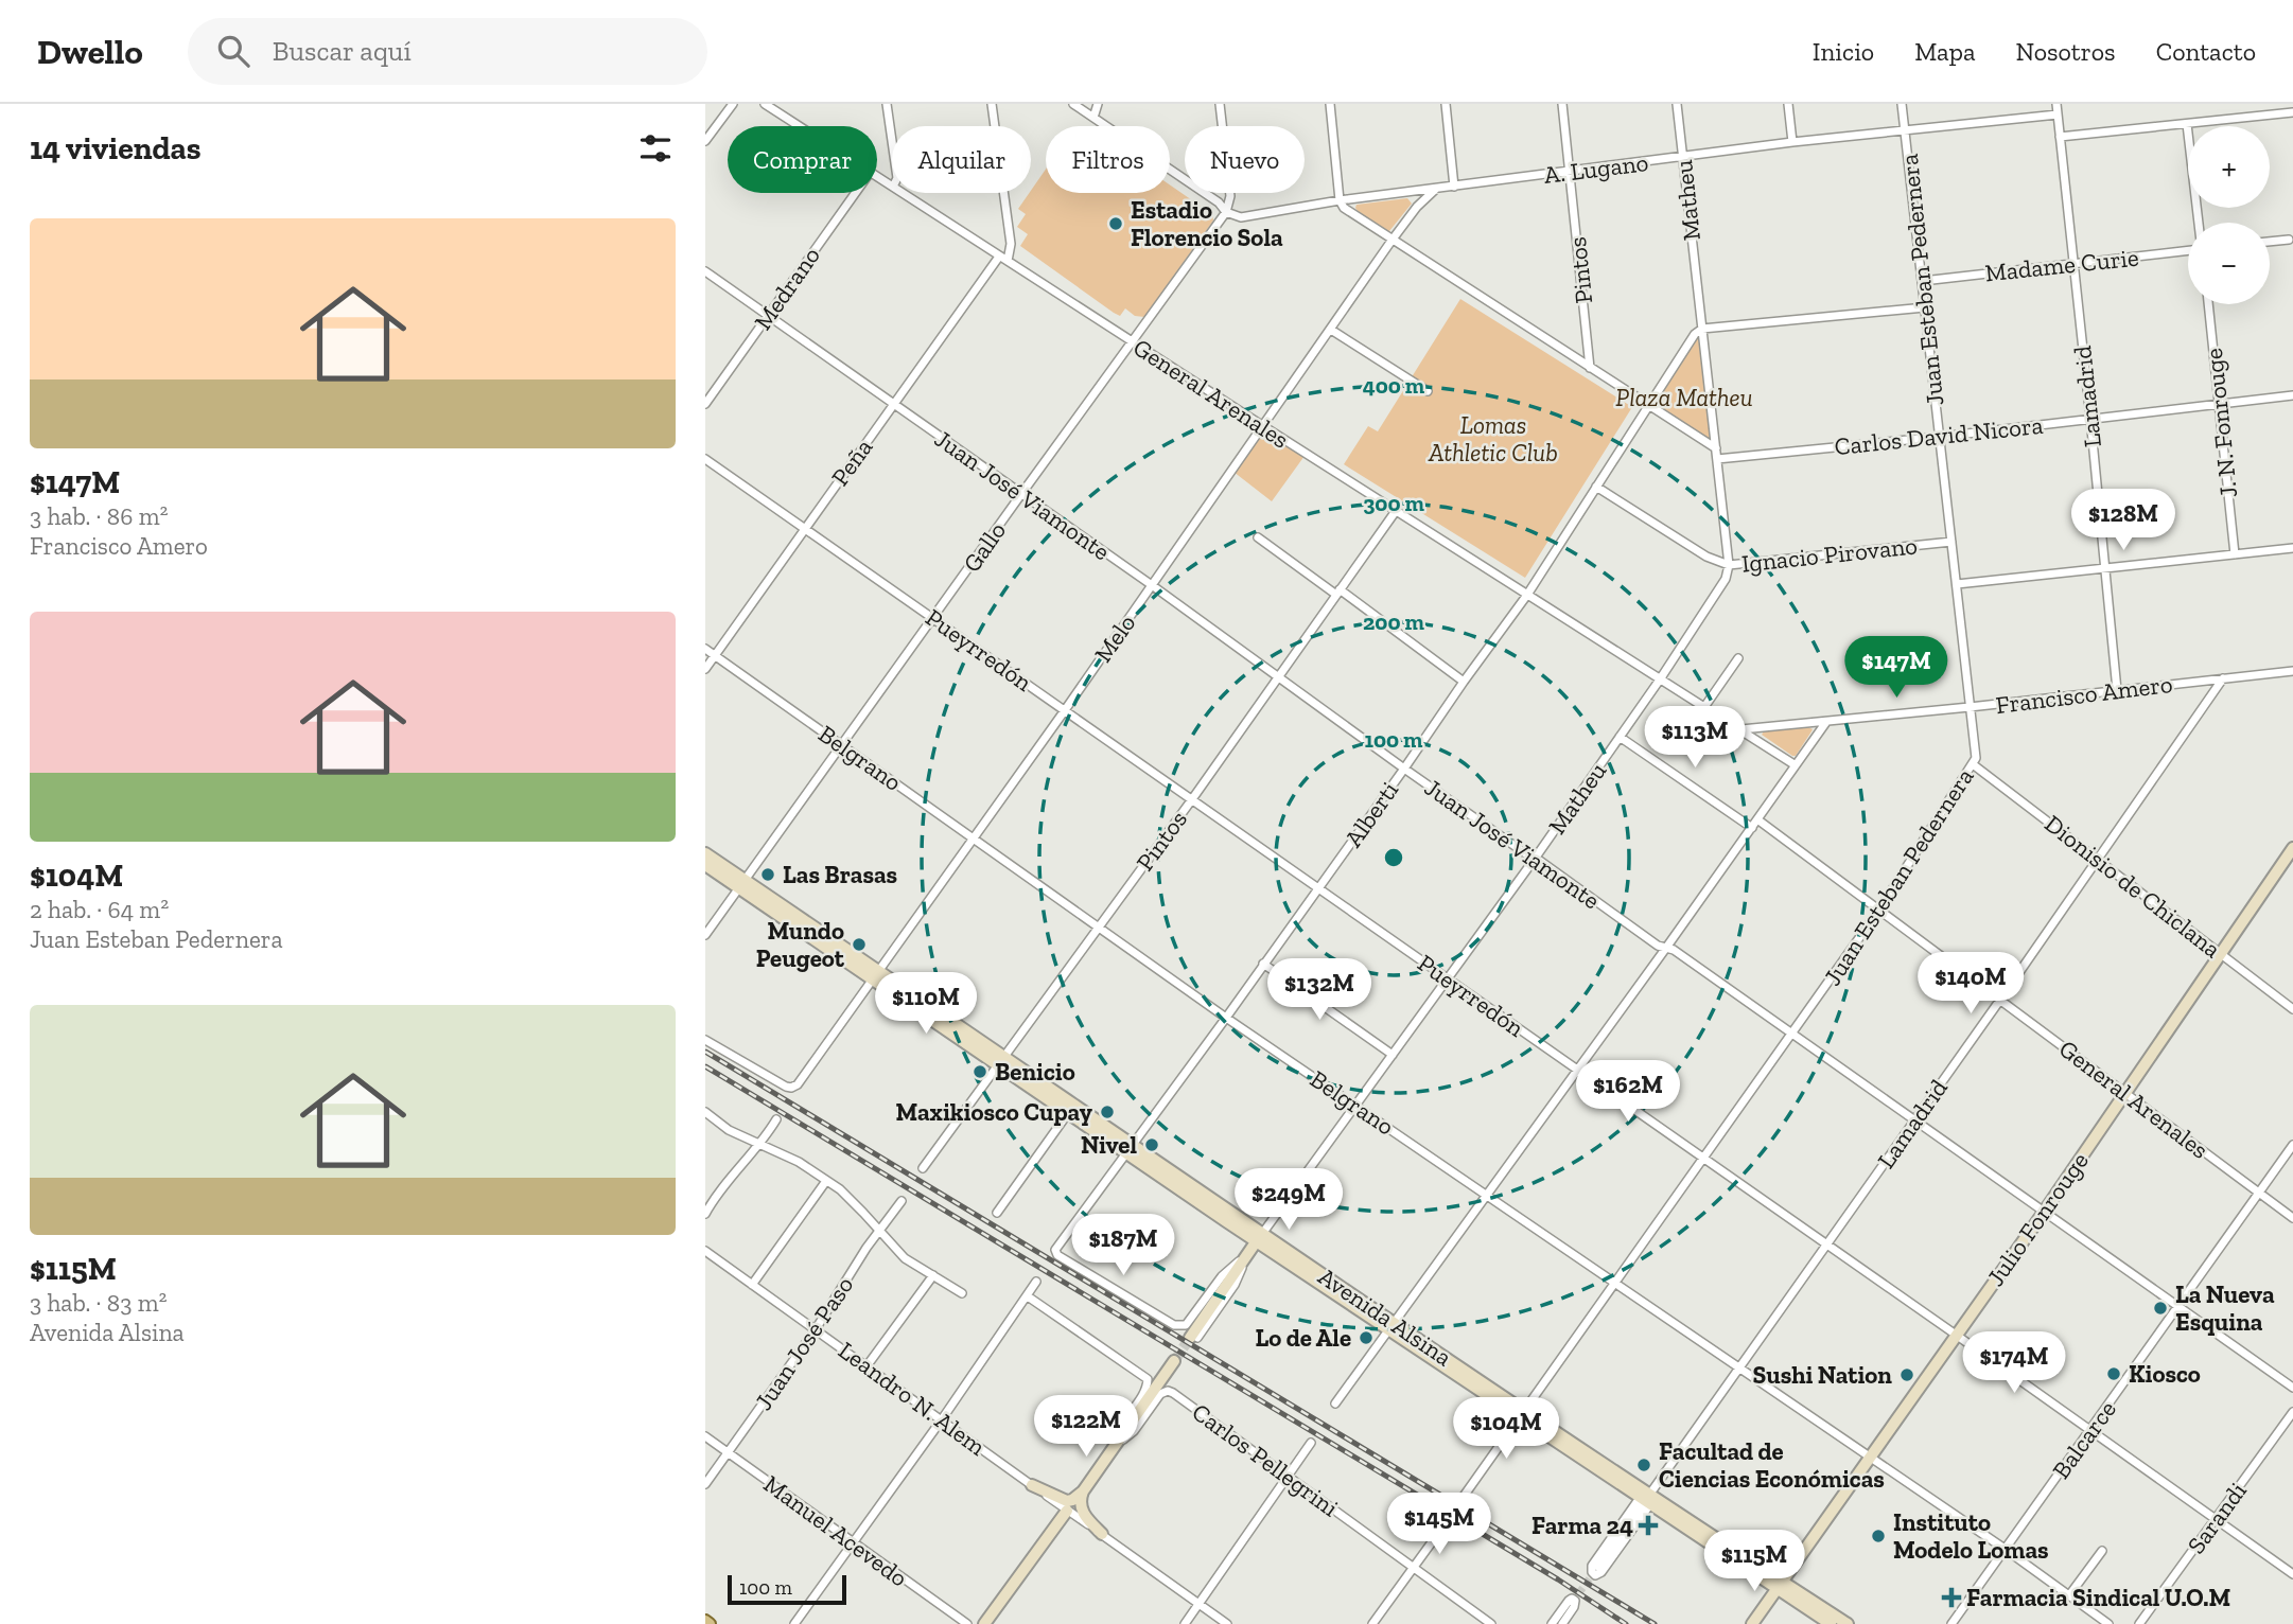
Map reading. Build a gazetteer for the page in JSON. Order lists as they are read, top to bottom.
{
  "streets": {
    "main road": ["Matheu", "Julio Fonrouge", "Avenida Alsina"],
    "street": [
      "A. Lugano",
      "Madame Curie",
      "Pintos",
      "Juan Esteban Pedernera",
      "Medrano",
      "General Arenales",
      "Lamadrid",
      "J. N. Fonrouge",
      "Carlos David Nicora",
      "Peña",
      "Juan José Viamonte",
      "Gallo",
      "Ignacio Pirovano",
      "Melo",
      "Pueyrredón",
      "Francisco Amero",
      "Belgrano",
      "Alberti",
      "Dionisio de Chiclana",
      "Juan José Paso",
      "Leandro N. Alem",
      "Balcarce",
      "Carlos Pellegrini",
      "Sarandi",
      "Manuel Acevedo"
    ]
  },
  "crossings": [
    ["A. Lugano", "Matheu"],
    ["A. Lugano", "Pintos"],
    ["A. Lugano", "Juan Esteban Pedernera"],
    ["A. Lugano", "Lamadrid"],
    ["A. Lugano", "Gallo"],
    ["A. Lugano", "Melo"],
    ["Matheu", "General Arenales"],
    ["Matheu", "Carlos David Nicora"],
    ["Matheu", "Juan José Viamonte"],
    ["Matheu", "Ignacio Pirovano"],
    ["Matheu", "Pueyrredón"],
    ["Matheu", "Belgrano"],
    ["Matheu", "Alberti"],
    ["Matheu", "Avenida Alsina"],
    ["Madame Curie", "Juan Esteban Pedernera"],
    ["Madame Curie", "Lamadrid"],
    ["Pintos", "General Arenales"],
    ["Pintos", "Juan José Viamonte"],
    ["Pintos", "Pueyrredón"],
    ["Pintos", "Belgrano"],
    ["Pintos", "Avenida Alsina"],
    ["Juan Esteban Pedernera", "General Arenales"],
    ["Juan Esteban Pedernera", "Carlos David Nicora"],
    ["Juan Esteban Pedernera", "Juan José Viamonte"],
    ["Juan Esteban Pedernera", "Ignacio Pirovano"],
    ["Juan Esteban Pedernera", "Pueyrredón"],
    ["Juan Esteban Pedernera", "Francisco Amero"],
    ["Juan Esteban Pedernera", "Belgrano"],
    ["Juan Esteban Pedernera", "Dionisio de Chiclana"],
    ["Juan Esteban Pedernera", "Avenida Alsina"],
    ["Medrano", "Juan José Viamonte"],
    ["General Arenales", "Lamadrid"],
    ["General Arenales", "Peña"],
    ["General Arenales", "Gallo"],
    ["General Arenales", "Melo"],
    ["General Arenales", "Alberti"],
    ["General Arenales", "Julio Fonrouge"],
    ["General Arenales", "Balcarce"],
    ["Lamadrid", "Carlos David Nicora"],
    ["Lamadrid", "Juan José Viamonte"],
    ["Lamadrid", "Pueyrredón"],
    ["Lamadrid", "Francisco Amero"],
    ["Lamadrid", "Belgrano"],
    ["Lamadrid", "Dionisio de Chiclana"],
    ["Lamadrid", "Avenida Alsina"],
    ["J. N. Fonrouge", "Carlos David Nicora"],
    ["Peña", "Juan José Viamonte"],
    ["Peña", "Pueyrredón"],
    ["Peña", "Belgrano"],
    ["Juan José Viamonte", "Gallo"],
    ["Juan José Viamonte", "Melo"],
    ["Juan José Viamonte", "Alberti"],
    ["Juan José Viamonte", "Julio Fonrouge"],
    ["Juan José Viamonte", "Balcarce"],
    ["Gallo", "Pueyrredón"],
    ["Gallo", "Belgrano"],
    ["Gallo", "Avenida Alsina"],
    ["Ignacio Pirovano", "Alberti"],
    ["Melo", "Pueyrredón"],
    ["Melo", "Belgrano"],
    ["Melo", "Avenida Alsina"],
    ["Pueyrredón", "Alberti"],
    ["Pueyrredón", "Julio Fonrouge"],
    ["Pueyrredón", "Balcarce"],
    ["Pueyrredón", "Sarandi"],
    ["Belgrano", "Alberti"],
    ["Belgrano", "Julio Fonrouge"],
    ["Belgrano", "Balcarce"],
    ["Alberti", "Avenida Alsina"],
    ["Dionisio de Chiclana", "Julio Fonrouge"],
    ["Julio Fonrouge", "Avenida Alsina"],
    ["Juan José Paso", "Leandro N. Alem"],
    ["Juan José Paso", "Manuel Acevedo"]
  ],
  "parks": ["Plaza Matheu", "Lomas Athletic Club"],
  "places": {
    "other": [
      "Estadio Florencio Sola",
      "Las Brasas",
      "Mundo Peugeot",
      "Benicio",
      "Maxikiosco Cupay",
      "Nivel",
      "La Nueva Esquina",
      "Lo de Ale",
      "Kiosco",
      "Sushi Nation",
      "Facultad de Ciencias Económicas",
      "Instituto Modelo Lomas"
    ],
    "health": ["Farma 24", "Farmacia Sindical U.O.M"]
  },
  "scale_bar": "100 m",
  "page": {
    "header": "Dwello",
    "search": "Buscar aquí",
    "nav": [
      "Inicio",
      "Mapa",
      "Nosotros",
      "Contacto"
    ],
    "heading": "14 viviendas",
    "map_buttons": ["+", "−"],
    "chip": [
      "Comprar",
      "Alquilar",
      "Filtros",
      "Nuevo"
    ],
    "list": [
      {
        "name": "$147M",
        "note": "3 hab. · 86 m² · Francisco Amero"
      },
      {
        "name": "$104M",
        "note": "2 hab. · 64 m² · Juan Esteban Pedernera"
      },
      {
        "name": "$115M",
        "note": "3 hab. · 83 m² · Avenida Alsina"
      }
    ],
    "price": [
      "$128M",
      "$147M",
      "$113M",
      "$140M",
      "$132M",
      "$110M",
      "$162M",
      "$249M",
      "$187M",
      "$174M",
      "$122M",
      "$104M",
      "$145M",
      "$115M"
    ],
    "scale": "100 m"
  },
  "rings": [
    "400 m",
    "300 m",
    "200 m",
    "100 m"
  ]
}
